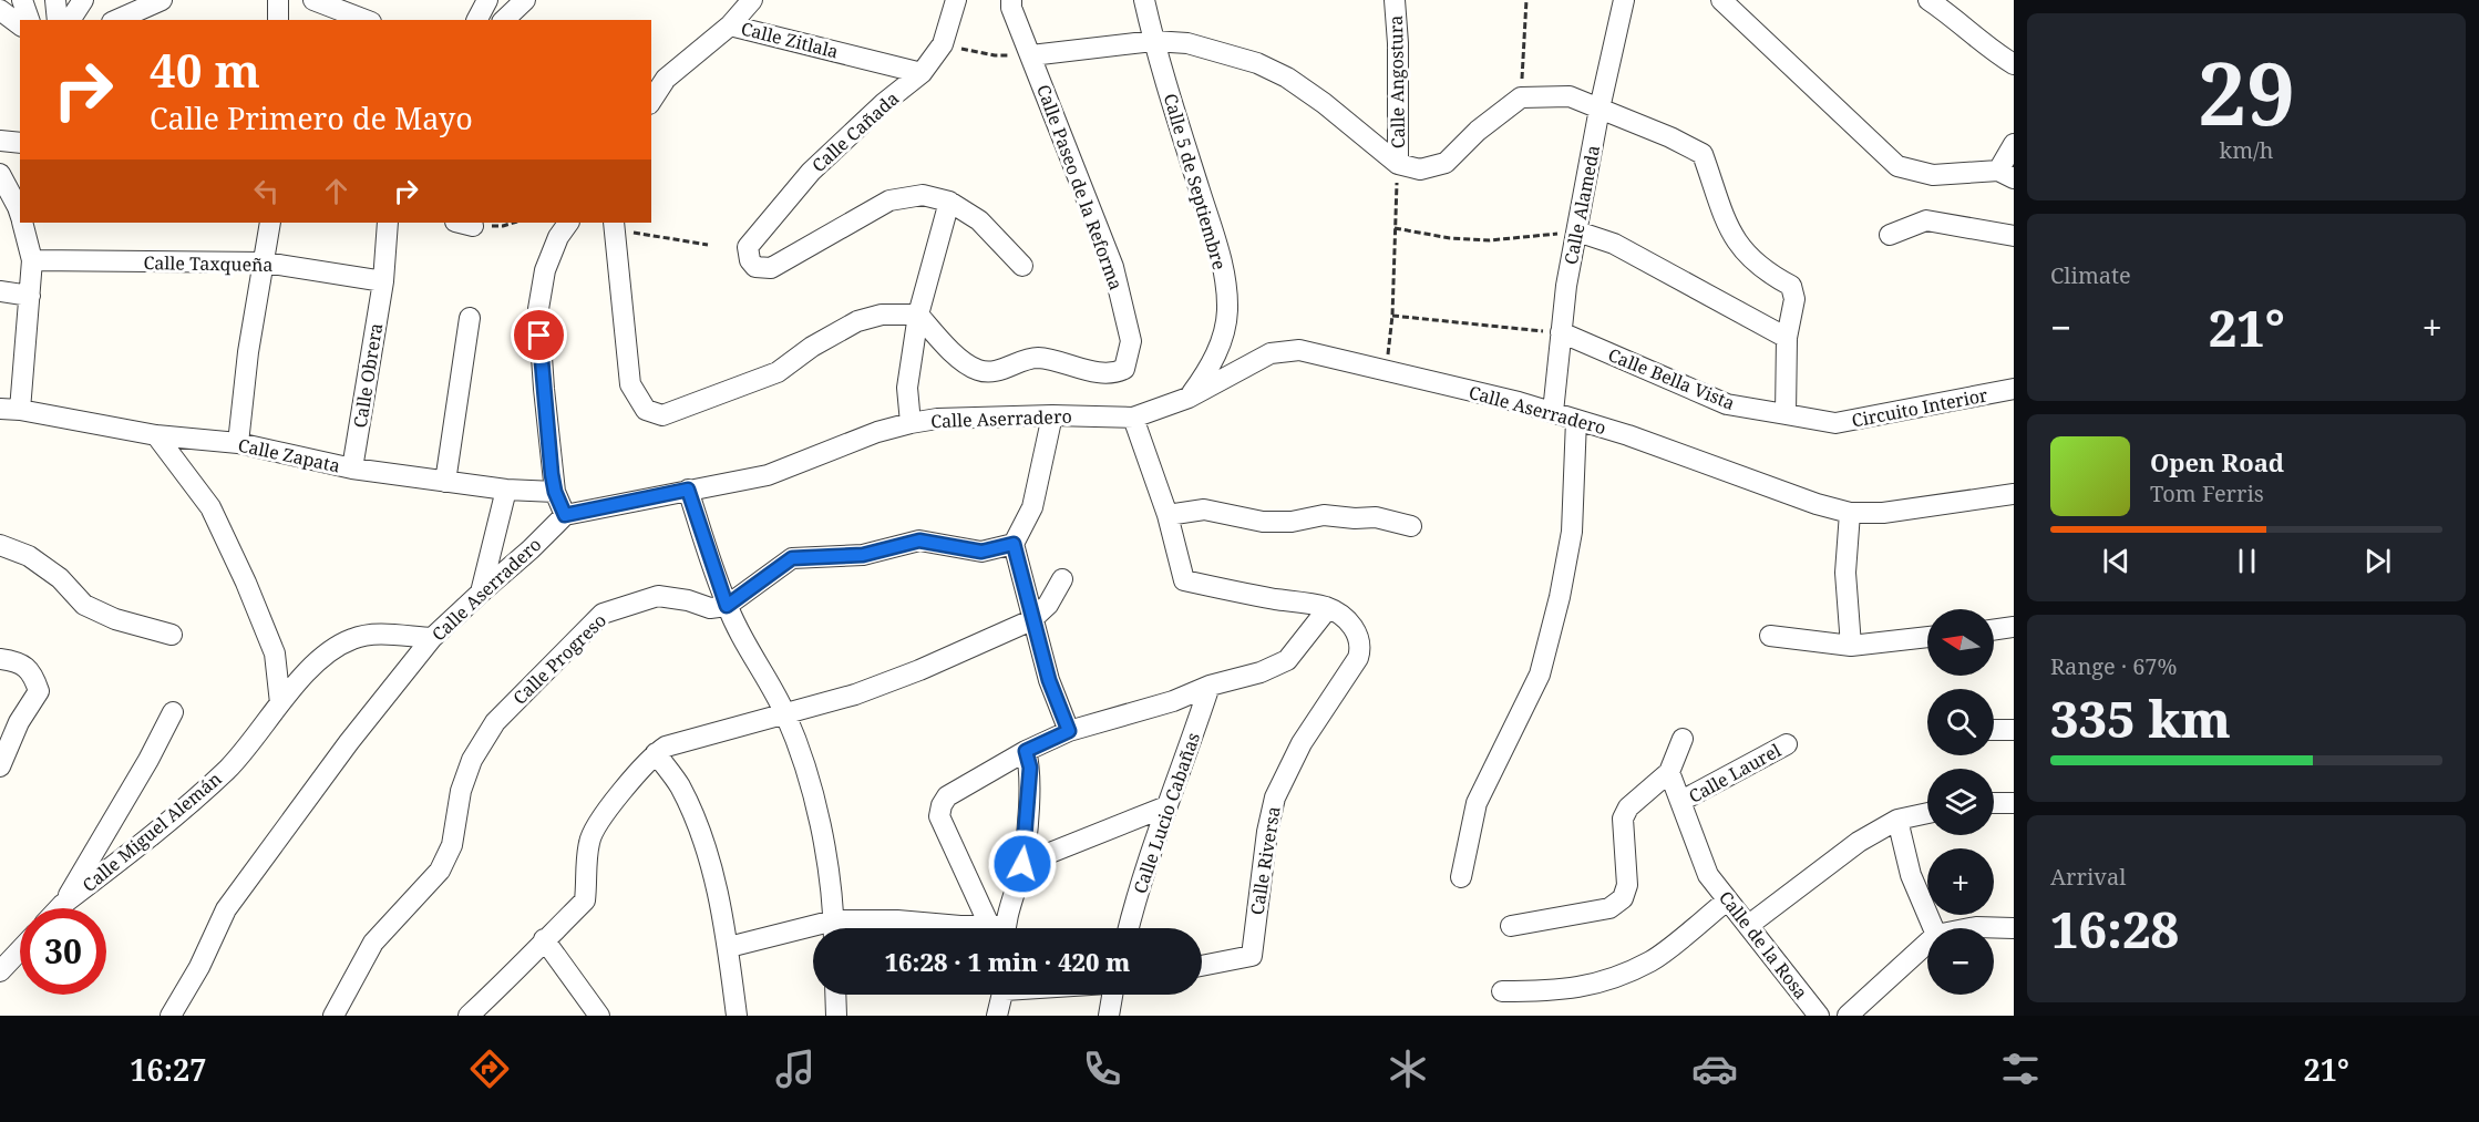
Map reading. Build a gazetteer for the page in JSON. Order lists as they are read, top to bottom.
{
  "streets": {
    "street": [
      "Calle Zitlala",
      "Calle Angostura",
      "Calle Cañada",
      "Calle 5 de Septiembre",
      "Calle Paseo de la Reforma",
      "Calle Alameda",
      "Calle Taxqueña",
      "Calle Obrera",
      "Calle Bella Vista",
      "Circuito Interior",
      "Calle Aserradero",
      "Calle Zapata",
      "Calle Progreso",
      "Calle Laurel",
      "Calle Lucio Cabañas",
      "Calle Miguel Alemán",
      "Calle Riversa",
      "Calle de la Rosa"
    ]
  },
  "crossings": [
    ["Calle Zitlala", "Calle Cañada"],
    ["Calle 5 de Septiembre", "Calle Aserradero"],
    ["Calle Alameda", "Calle Bella Vista"],
    ["Calle Alameda", "Calle Aserradero"],
    ["Calle Taxqueña", "Calle Obrera"],
    ["Calle Obrera", "Calle Zapata"],
    ["Calle Bella Vista", "Circuito Interior"],
    ["Calle Aserradero", "Calle Miguel Alemán"],
    ["Calle Laurel", "Calle de la Rosa"]
  ],
  "north": "left",
  "page": {
    "tile": [
      ["29", "km/h"],
      "Climate",
      ["Range · 67%", "335 km"],
      ["Arrival", "16:28"]
    ],
    "turn": ["40 m", "Calle Primero de Mayo"],
    "heat": ["−", "21°", "+"],
    "song": ["Open Road", "Tom Ferris"],
    "map_buttons": ["+", "−"],
    "limit": "30",
    "trip": "16:28 · 1 min · 420 m",
    "tabs": ["16:27", "21°"]
  }
}
